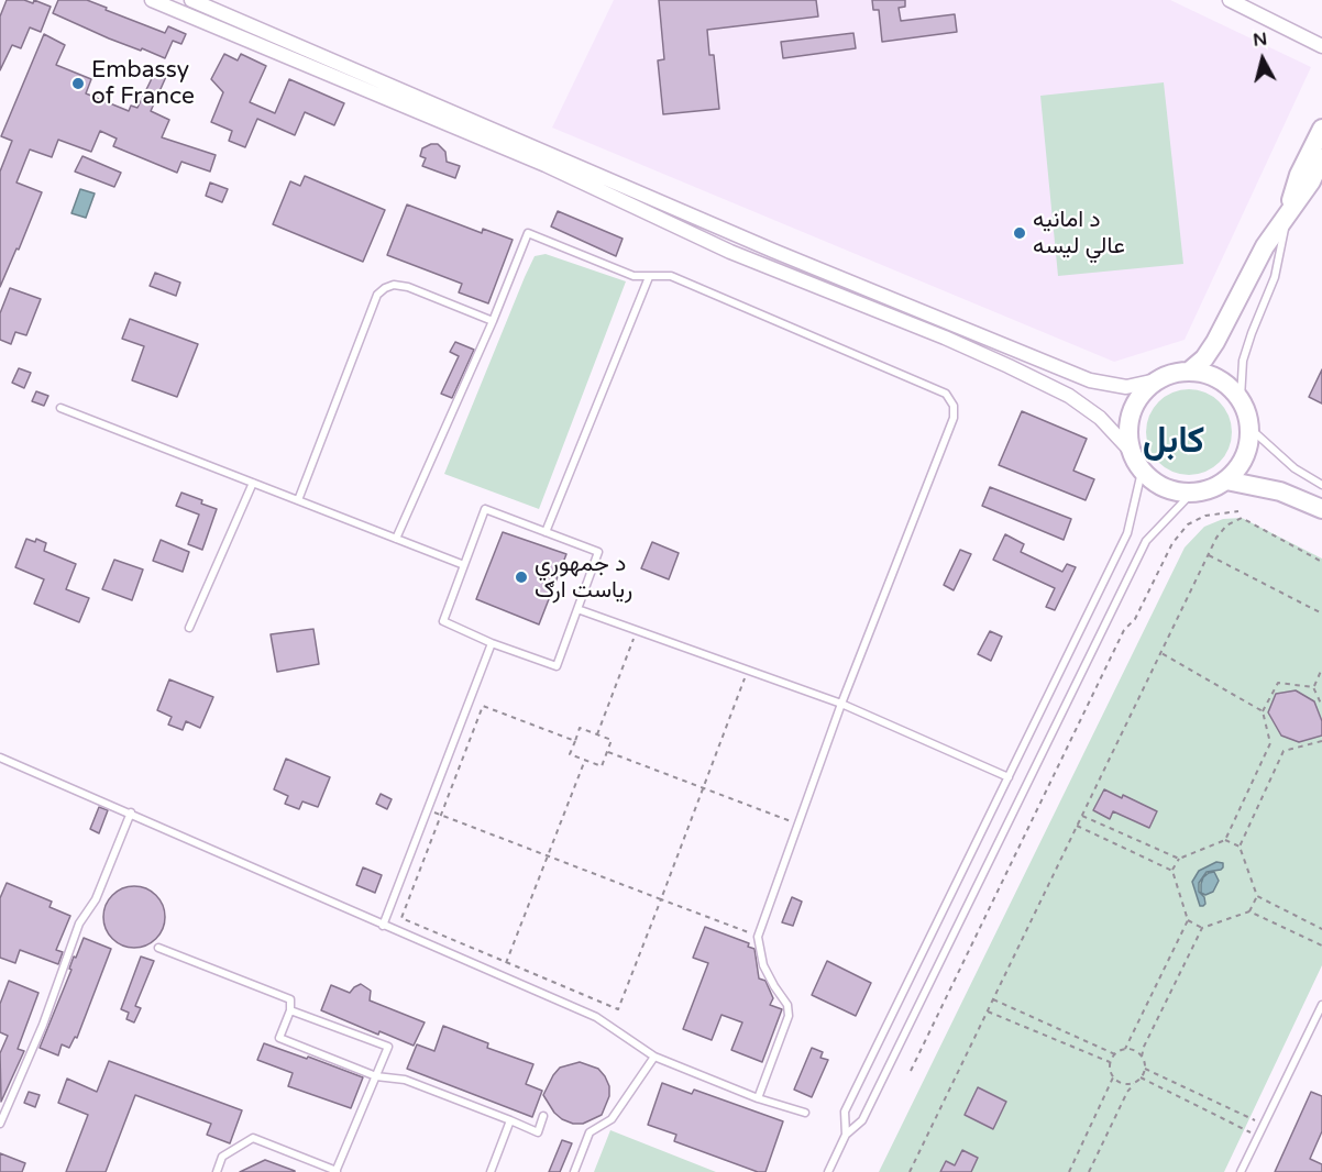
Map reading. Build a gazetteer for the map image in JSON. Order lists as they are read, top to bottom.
{
  "districts": ["کابل"],
  "places": ["Embassy of France", "د امانیه عالي لیسه", "د جمهوري ریاست ارګ"],
  "north": "top"
}
